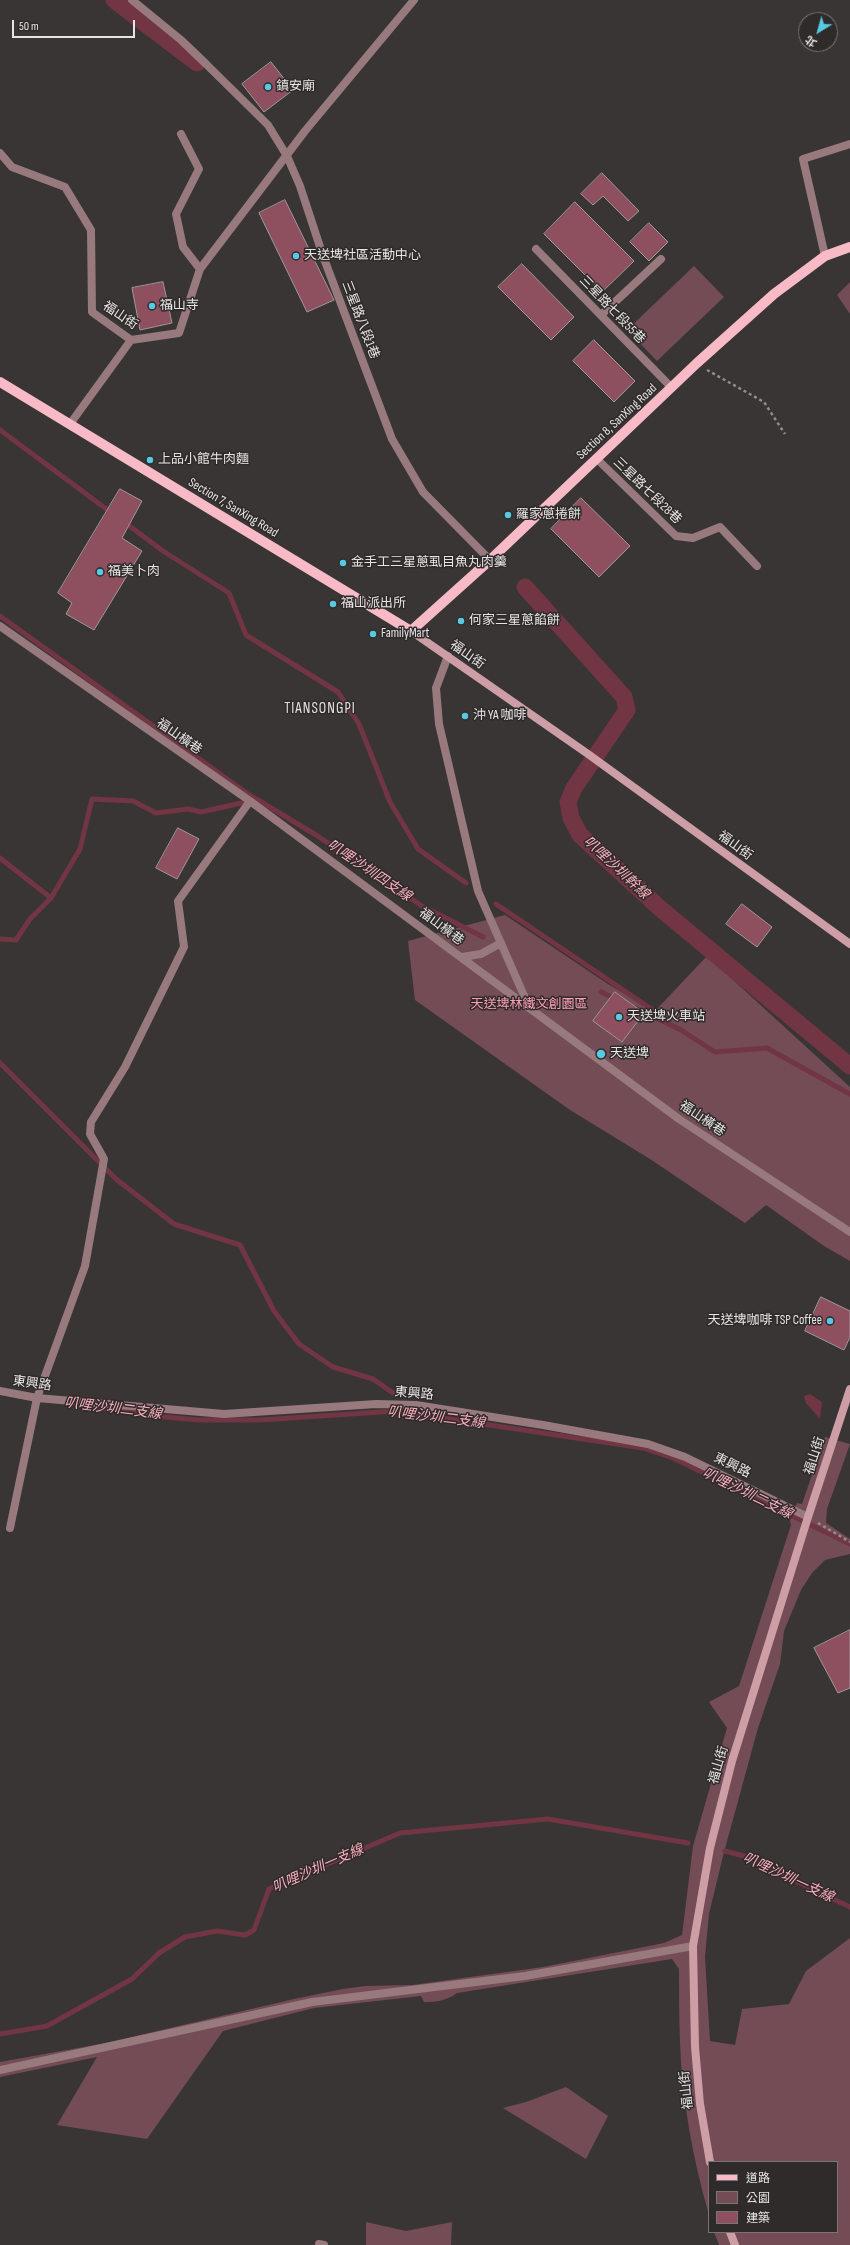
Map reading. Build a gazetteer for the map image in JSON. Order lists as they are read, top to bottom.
{
  "streets": {
    "main road": ["Section 8, SanXing Road", "Section 7, SanXing Road"],
    "street": [
      "三星路七段55巷",
      "福山街",
      "三星路八段1巷",
      "三星路七段28巷",
      "福山橫巷",
      "東興路"
    ]
  },
  "crossings": [
    ["三星路七段55巷", "Section 8, SanXing Road"],
    ["福山街", "三星路八段1巷"],
    ["福山街", "Section 8, SanXing Road"],
    ["福山街", "Section 7, SanXing Road"],
    ["福山街", "東興路"],
    ["三星路八段1巷", "Section 8, SanXing Road"],
    ["Section 8, SanXing Road", "三星路七段28巷"],
    ["Section 8, SanXing Road", "Section 7, SanXing Road"]
  ],
  "districts": ["TIANSONGPI"],
  "water": [
    "叭哩沙圳幹線",
    "叭哩沙圳四支線",
    "叭哩沙圳二支線",
    "叭哩沙圳一支線"
  ],
  "parks": ["天送埤林鐵文創園區"],
  "places": [
    "鎮安廟",
    "天送埤社區活動中心",
    "福山寺",
    "上品小館牛肉麵",
    "羅家蔥捲餅",
    "金手工三星蔥虱目魚丸肉羹",
    "福美卜肉",
    "福山派出所",
    "何家三星蔥餡餅",
    "FamilyMart",
    "沖 YA 咖啡",
    "天送埤火車站",
    "天送埤",
    "天送埤咖啡 TSP Coffee"
  ],
  "legend": ["道路", "公園", "建築"],
  "scale_bar": "50 m",
  "north": "bottom left"
}
